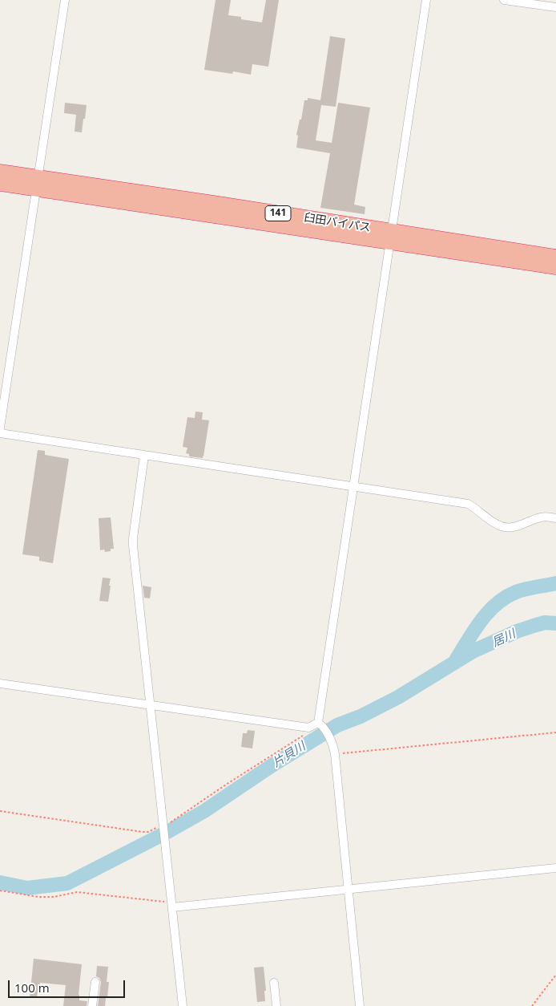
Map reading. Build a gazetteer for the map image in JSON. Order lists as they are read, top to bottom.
{
  "streets": {
    "highway": ["141", "臼田バイパス"]
  },
  "water": ["居川", "片貝川"],
  "scale_bar": "100 m"
}
